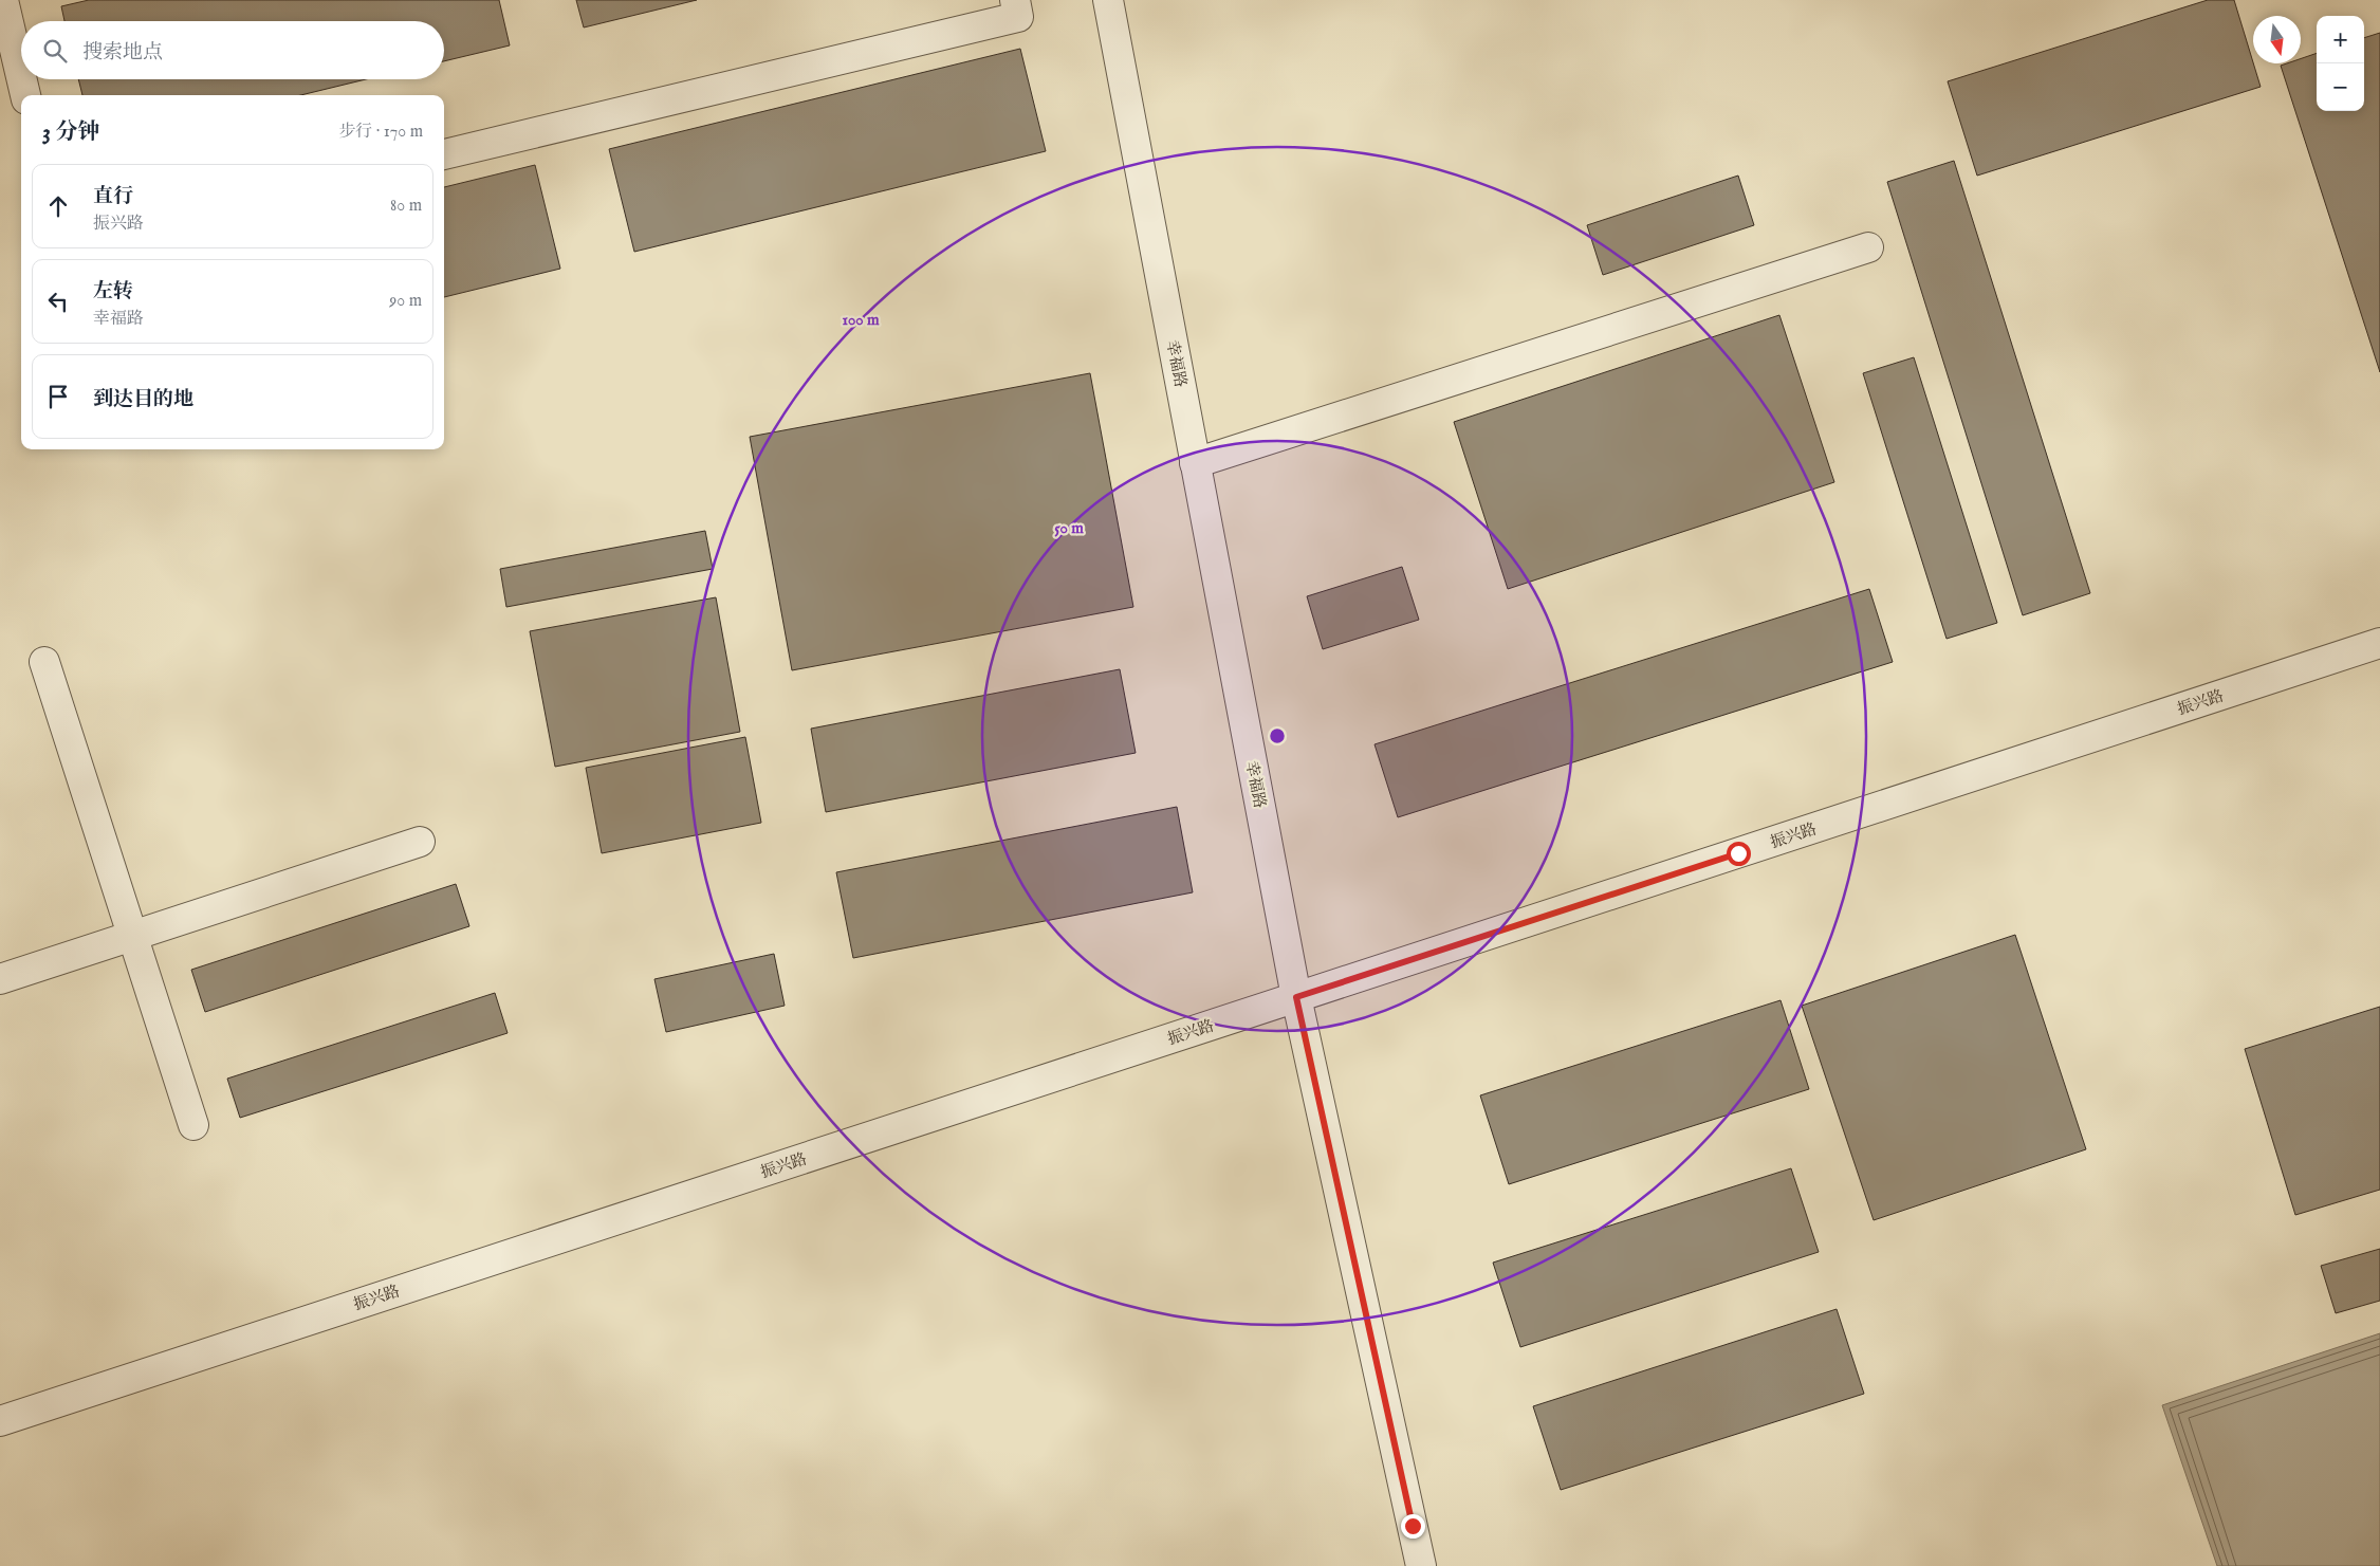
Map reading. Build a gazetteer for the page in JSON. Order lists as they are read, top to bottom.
{
  "streets": {
    "street": ["幸福路", "振兴路"]
  },
  "crossings": [
    ["幸福路", "振兴路"]
  ],
  "north": "bottom",
  "page": {
    "map_buttons": ["+", "−"],
    "search": "搜索地点",
    "heading": ["3 分钟", "步行 · 170 m"],
    "list": [
      ["直行", "振兴路", "80 m"],
      ["左转", "幸福路", "90 m"],
      "到达目的地"
    ]
  },
  "rings": ["100 m", "50 m"]
}
